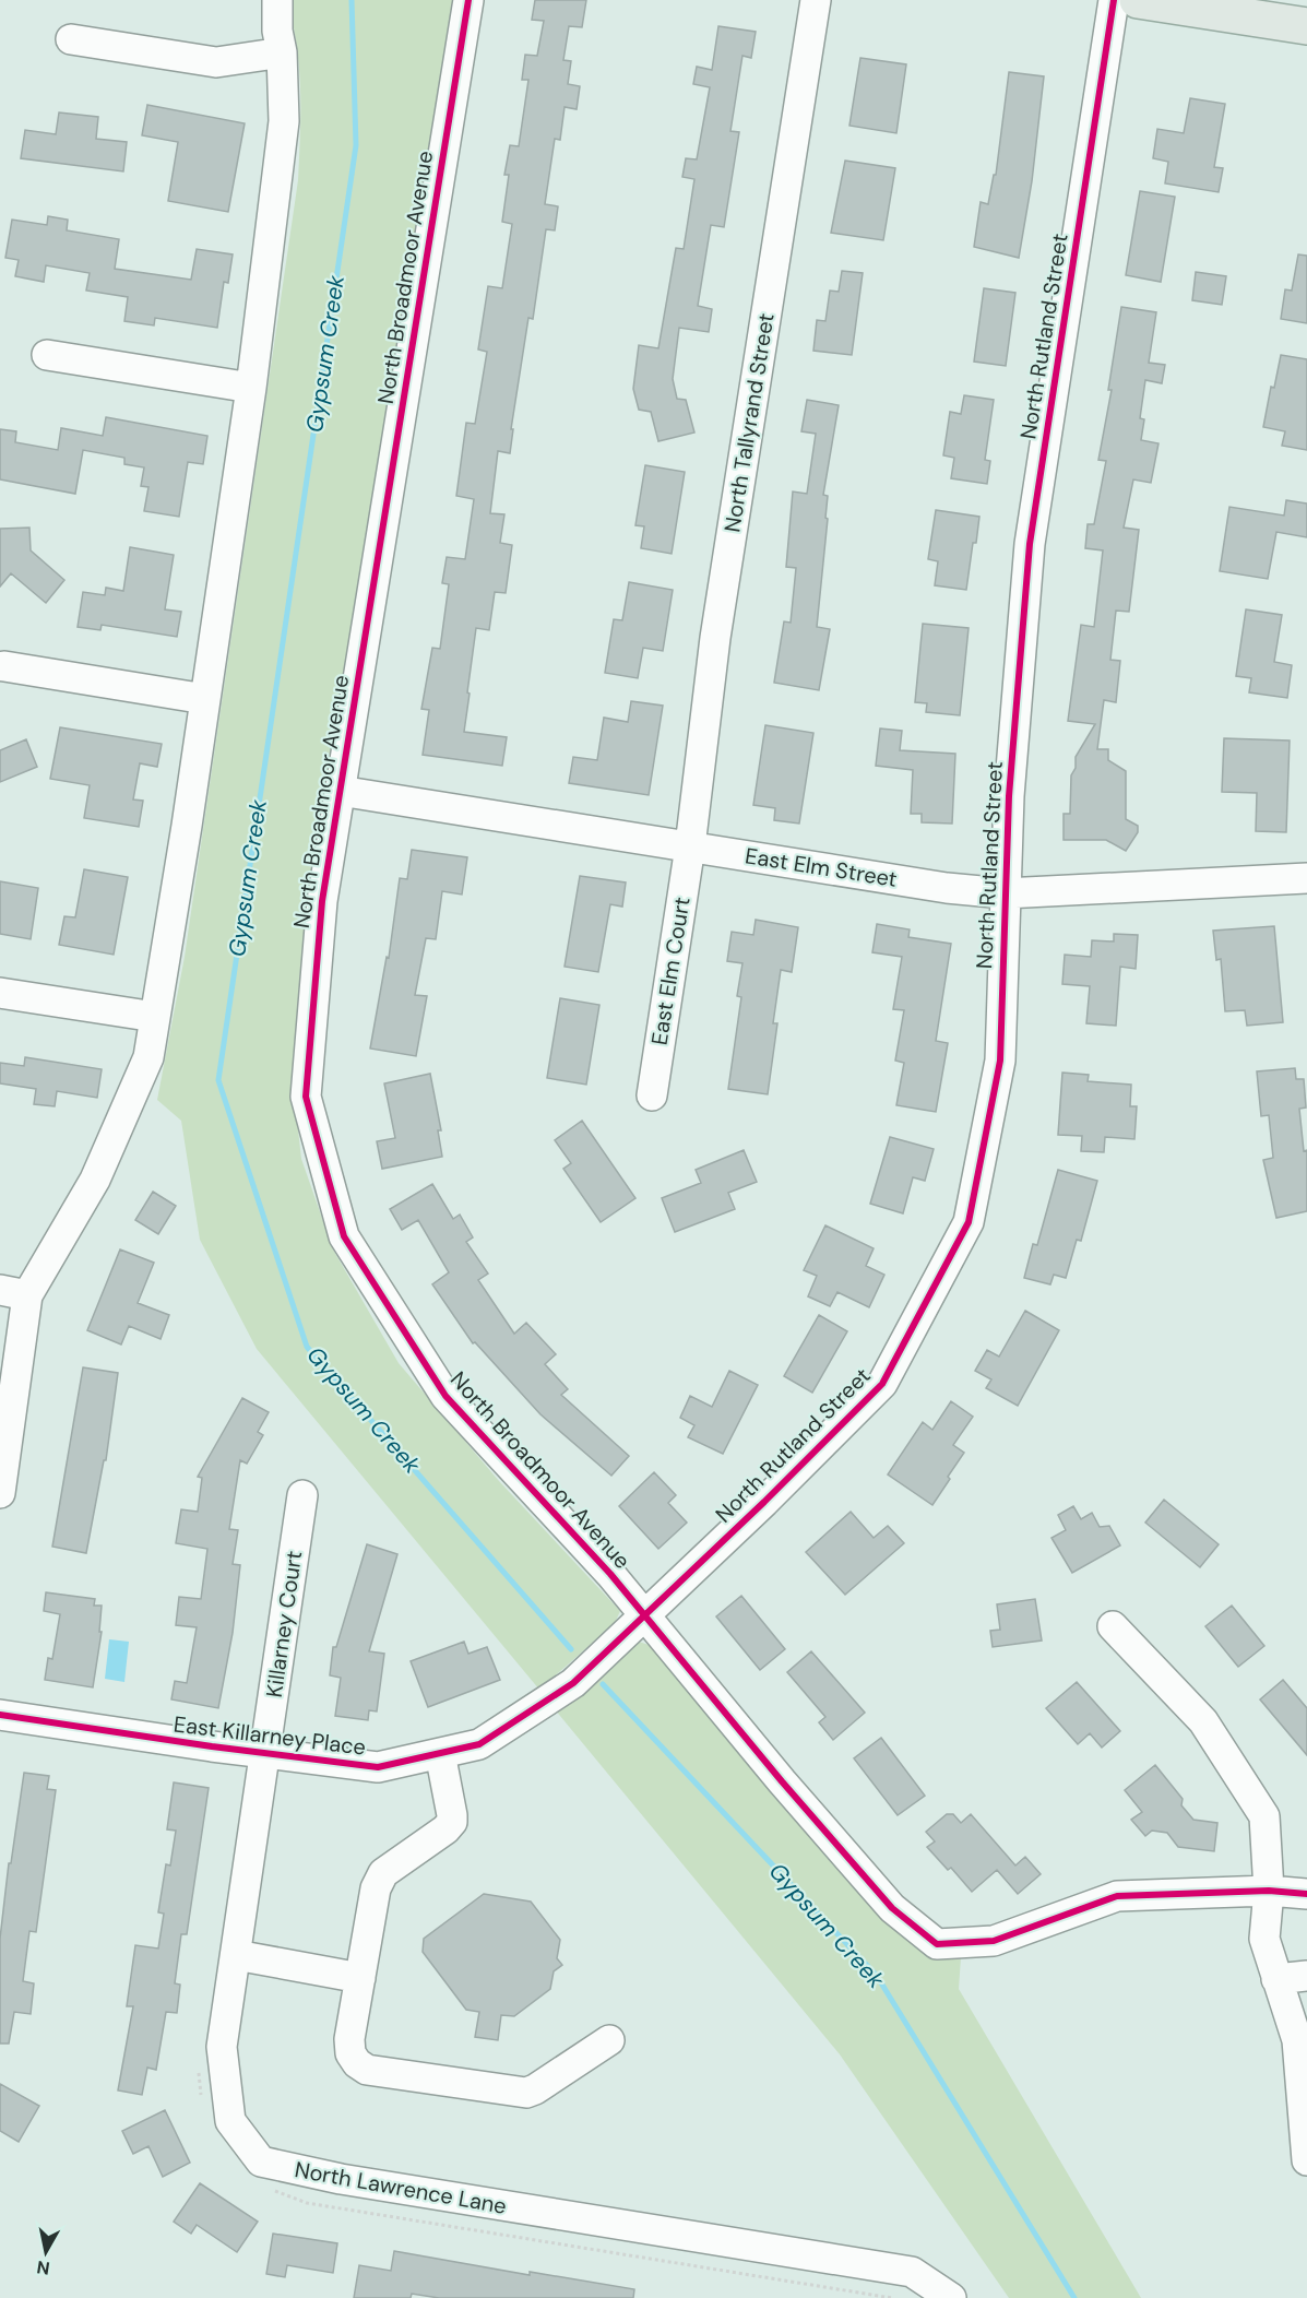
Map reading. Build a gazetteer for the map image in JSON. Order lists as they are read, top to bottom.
{
  "streets": {
    "street": [
      "North Broadmoor Avenue",
      "North Rutland Street",
      "North Tallyrand Street",
      "East Elm Street",
      "East Elm Court",
      "Killarney Court",
      "East Killarney Place",
      "North Lawrence Lane"
    ]
  },
  "crossings": [
    ["North Broadmoor Avenue", "North Rutland Street"],
    ["North Broadmoor Avenue", "East Elm Street"],
    ["North Broadmoor Avenue", "East Killarney Place"],
    ["North Rutland Street", "East Elm Street"],
    ["North Rutland Street", "East Killarney Place"],
    ["North Tallyrand Street", "East Elm Street"],
    ["North Tallyrand Street", "East Elm Court"],
    ["East Elm Street", "East Elm Court"],
    ["Killarney Court", "East Killarney Place"],
    ["Killarney Court", "North Lawrence Lane"],
    ["East Killarney Place", "North Lawrence Lane"]
  ],
  "water": ["Gypsum Creek"],
  "north": "bottom"
}
